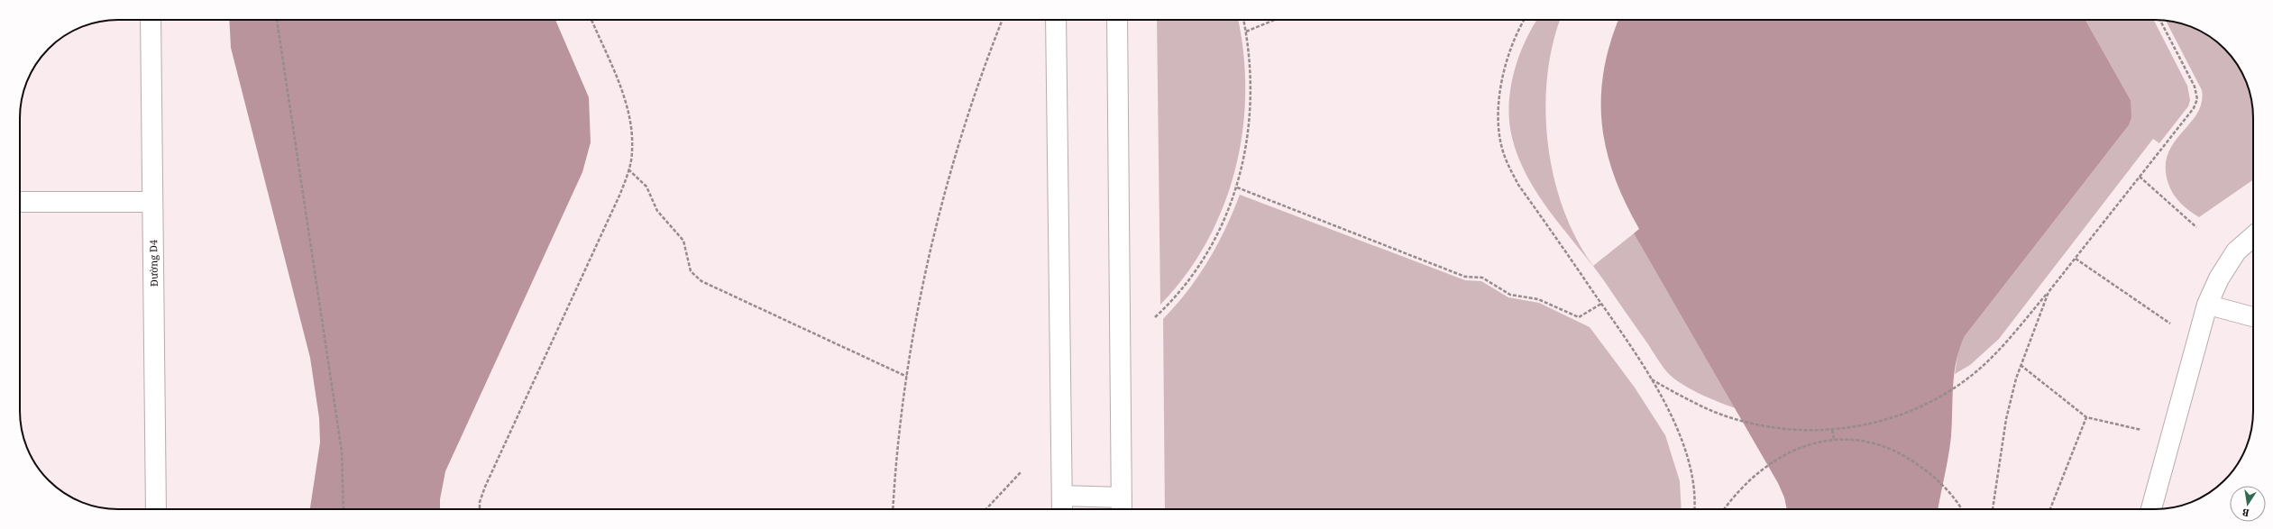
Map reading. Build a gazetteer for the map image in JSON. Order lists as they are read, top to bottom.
{
  "streets": {
    "street": ["Đường D4"]
  },
  "north": "bottom"
}
